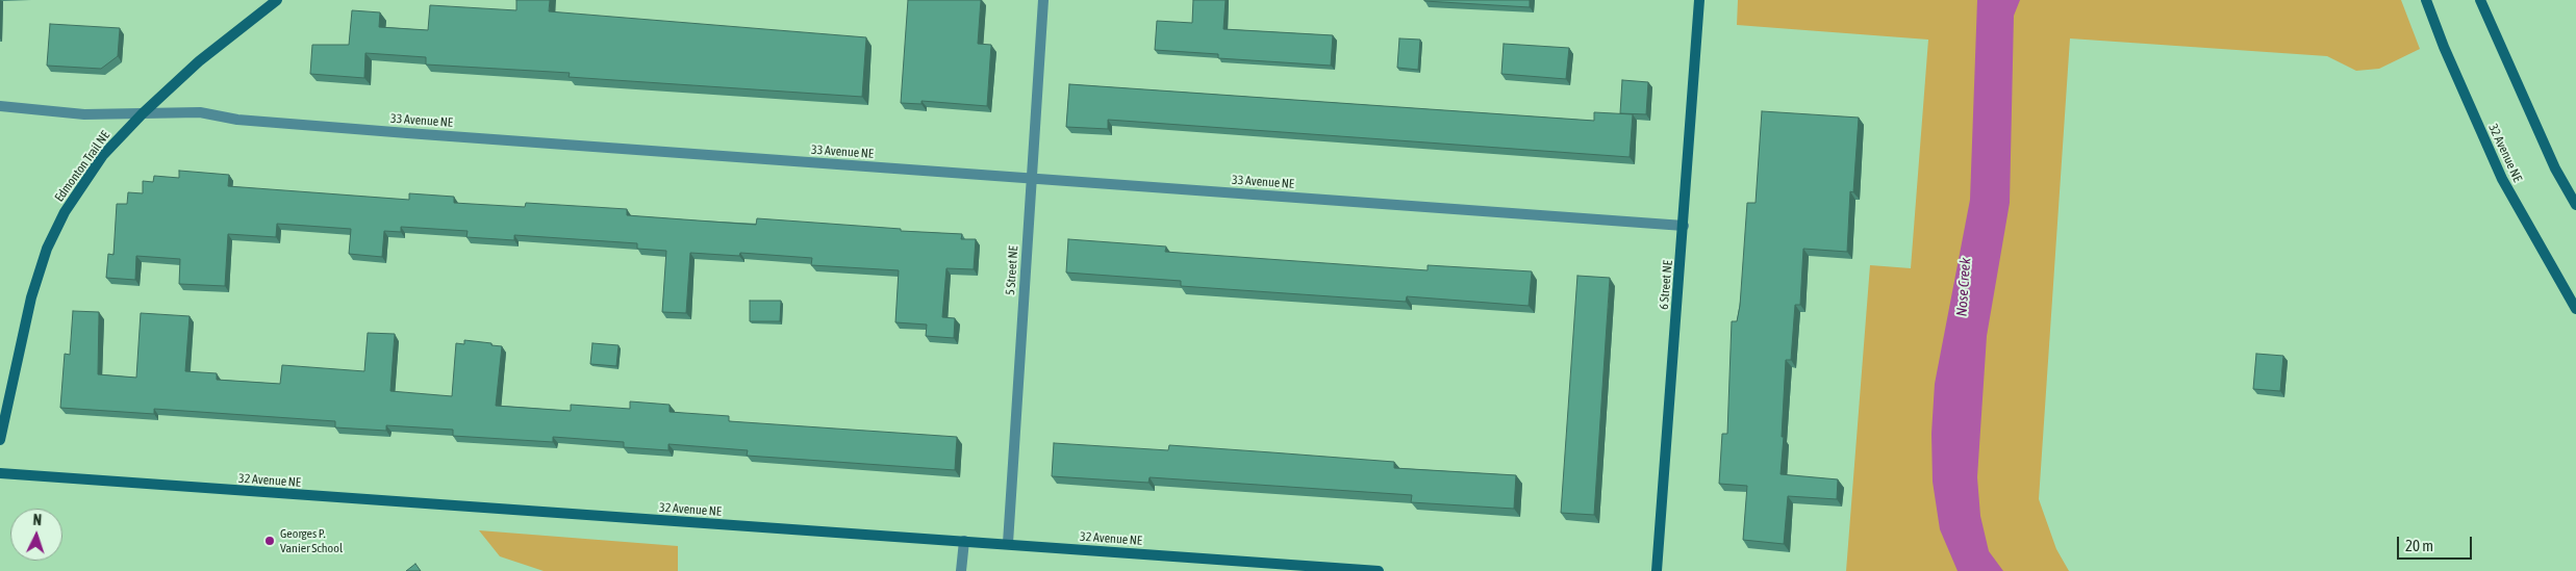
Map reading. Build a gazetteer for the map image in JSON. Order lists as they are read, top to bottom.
{
  "streets": {
    "street": [
      "33 Avenue NE",
      "32 Avenue NE",
      "Edmonton Trail NE",
      "5 Street NE",
      "6 Street NE"
    ]
  },
  "crossings": [
    ["33 Avenue NE", "Edmonton Trail NE"],
    ["33 Avenue NE", "5 Street NE"],
    ["33 Avenue NE", "6 Street NE"],
    ["32 Avenue NE", "5 Street NE"]
  ],
  "water": ["Nose Creek"],
  "places": ["Georges P. Vanier School"],
  "scale_bar": "20 m",
  "north": "top"
}
